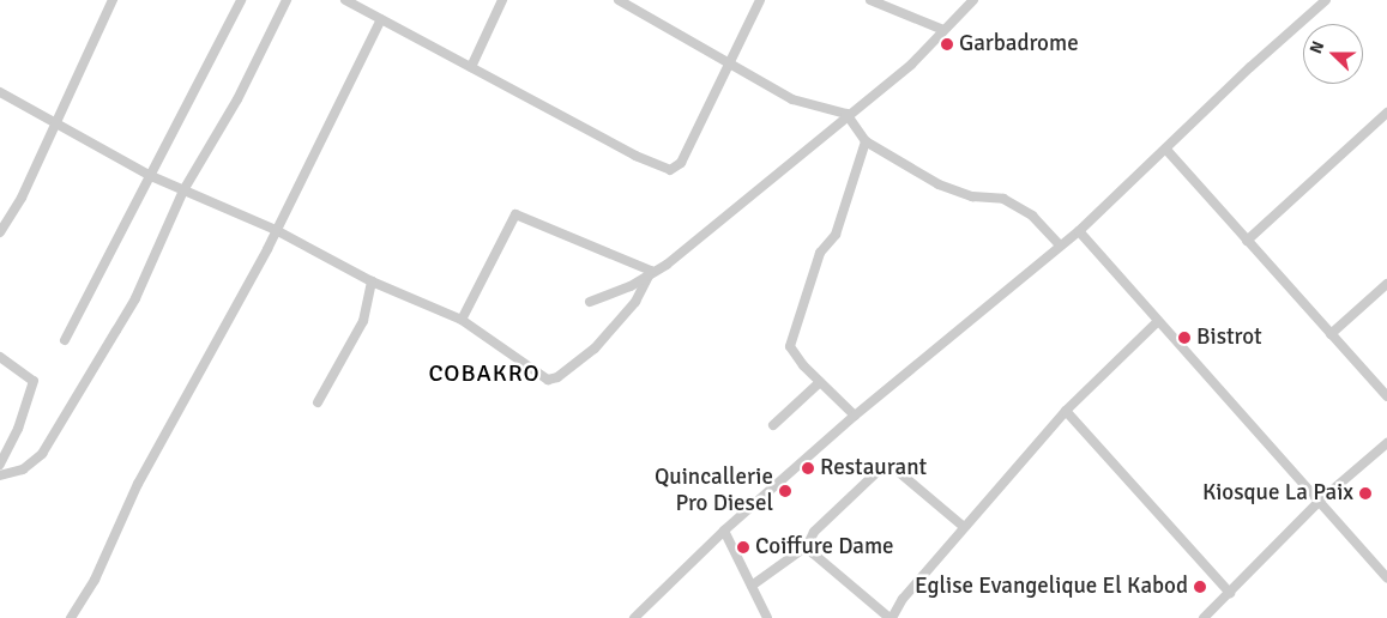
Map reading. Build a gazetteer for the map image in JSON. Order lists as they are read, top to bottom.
{
  "districts": ["COBAKRO"],
  "places": [
    "Garbadrome",
    "Bistrot",
    "Restaurant",
    "Quincallerie Pro Diesel",
    "Kiosque La Paix",
    "Coiffure Dame",
    "Eglise Evangelique El Kabod"
  ],
  "north": "left"
}
